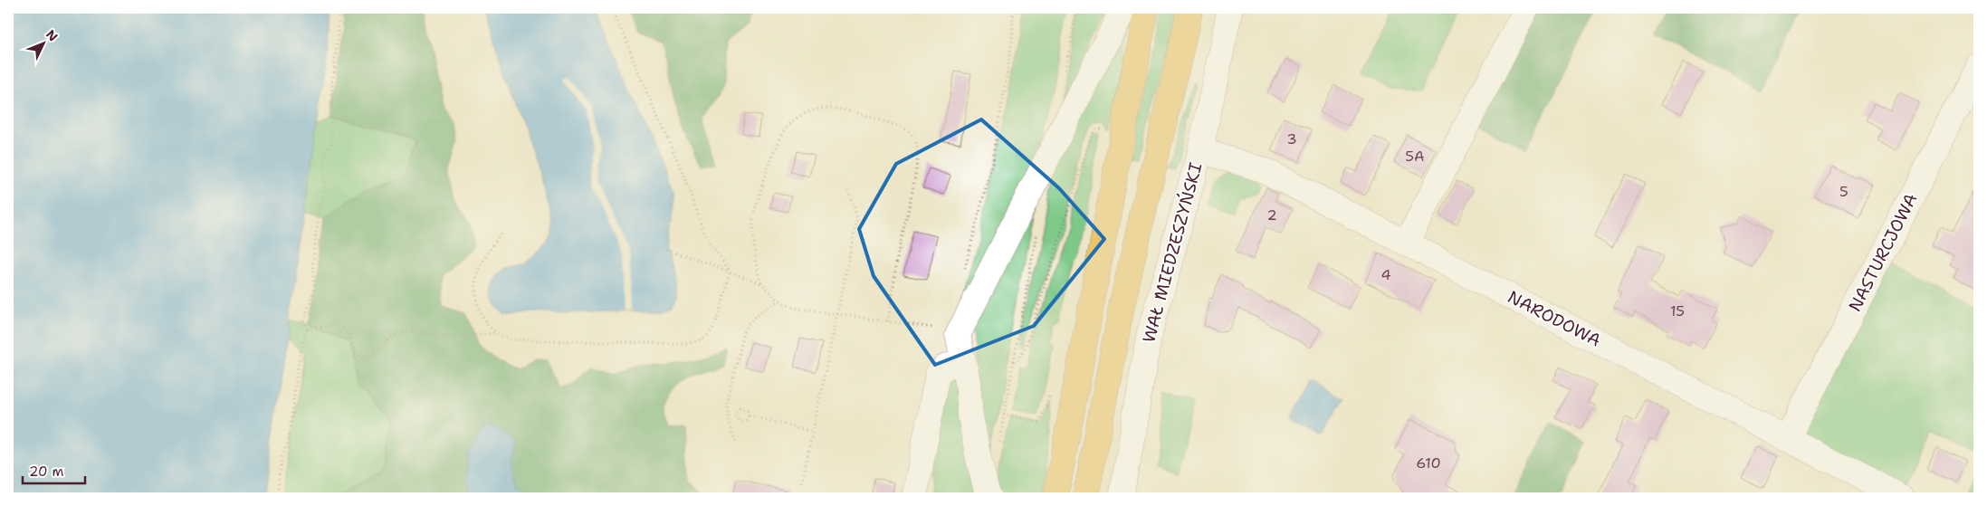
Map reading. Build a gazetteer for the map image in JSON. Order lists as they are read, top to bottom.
{
  "streets": {
    "main road": ["WAŁ MIEDZESZYŃSKI"],
    "street": ["NASTURCJOWA", "NARODOWA"]
  },
  "crossings": [
    ["WAŁ MIEDZESZYŃSKI", "NARODOWA"],
    ["NASTURCJOWA", "NARODOWA"]
  ],
  "house_numbers": [
    "3",
    "5A",
    "5",
    "2",
    "4",
    "15",
    "610"
  ],
  "scale_bar": "20 m",
  "north": "top right"
}
